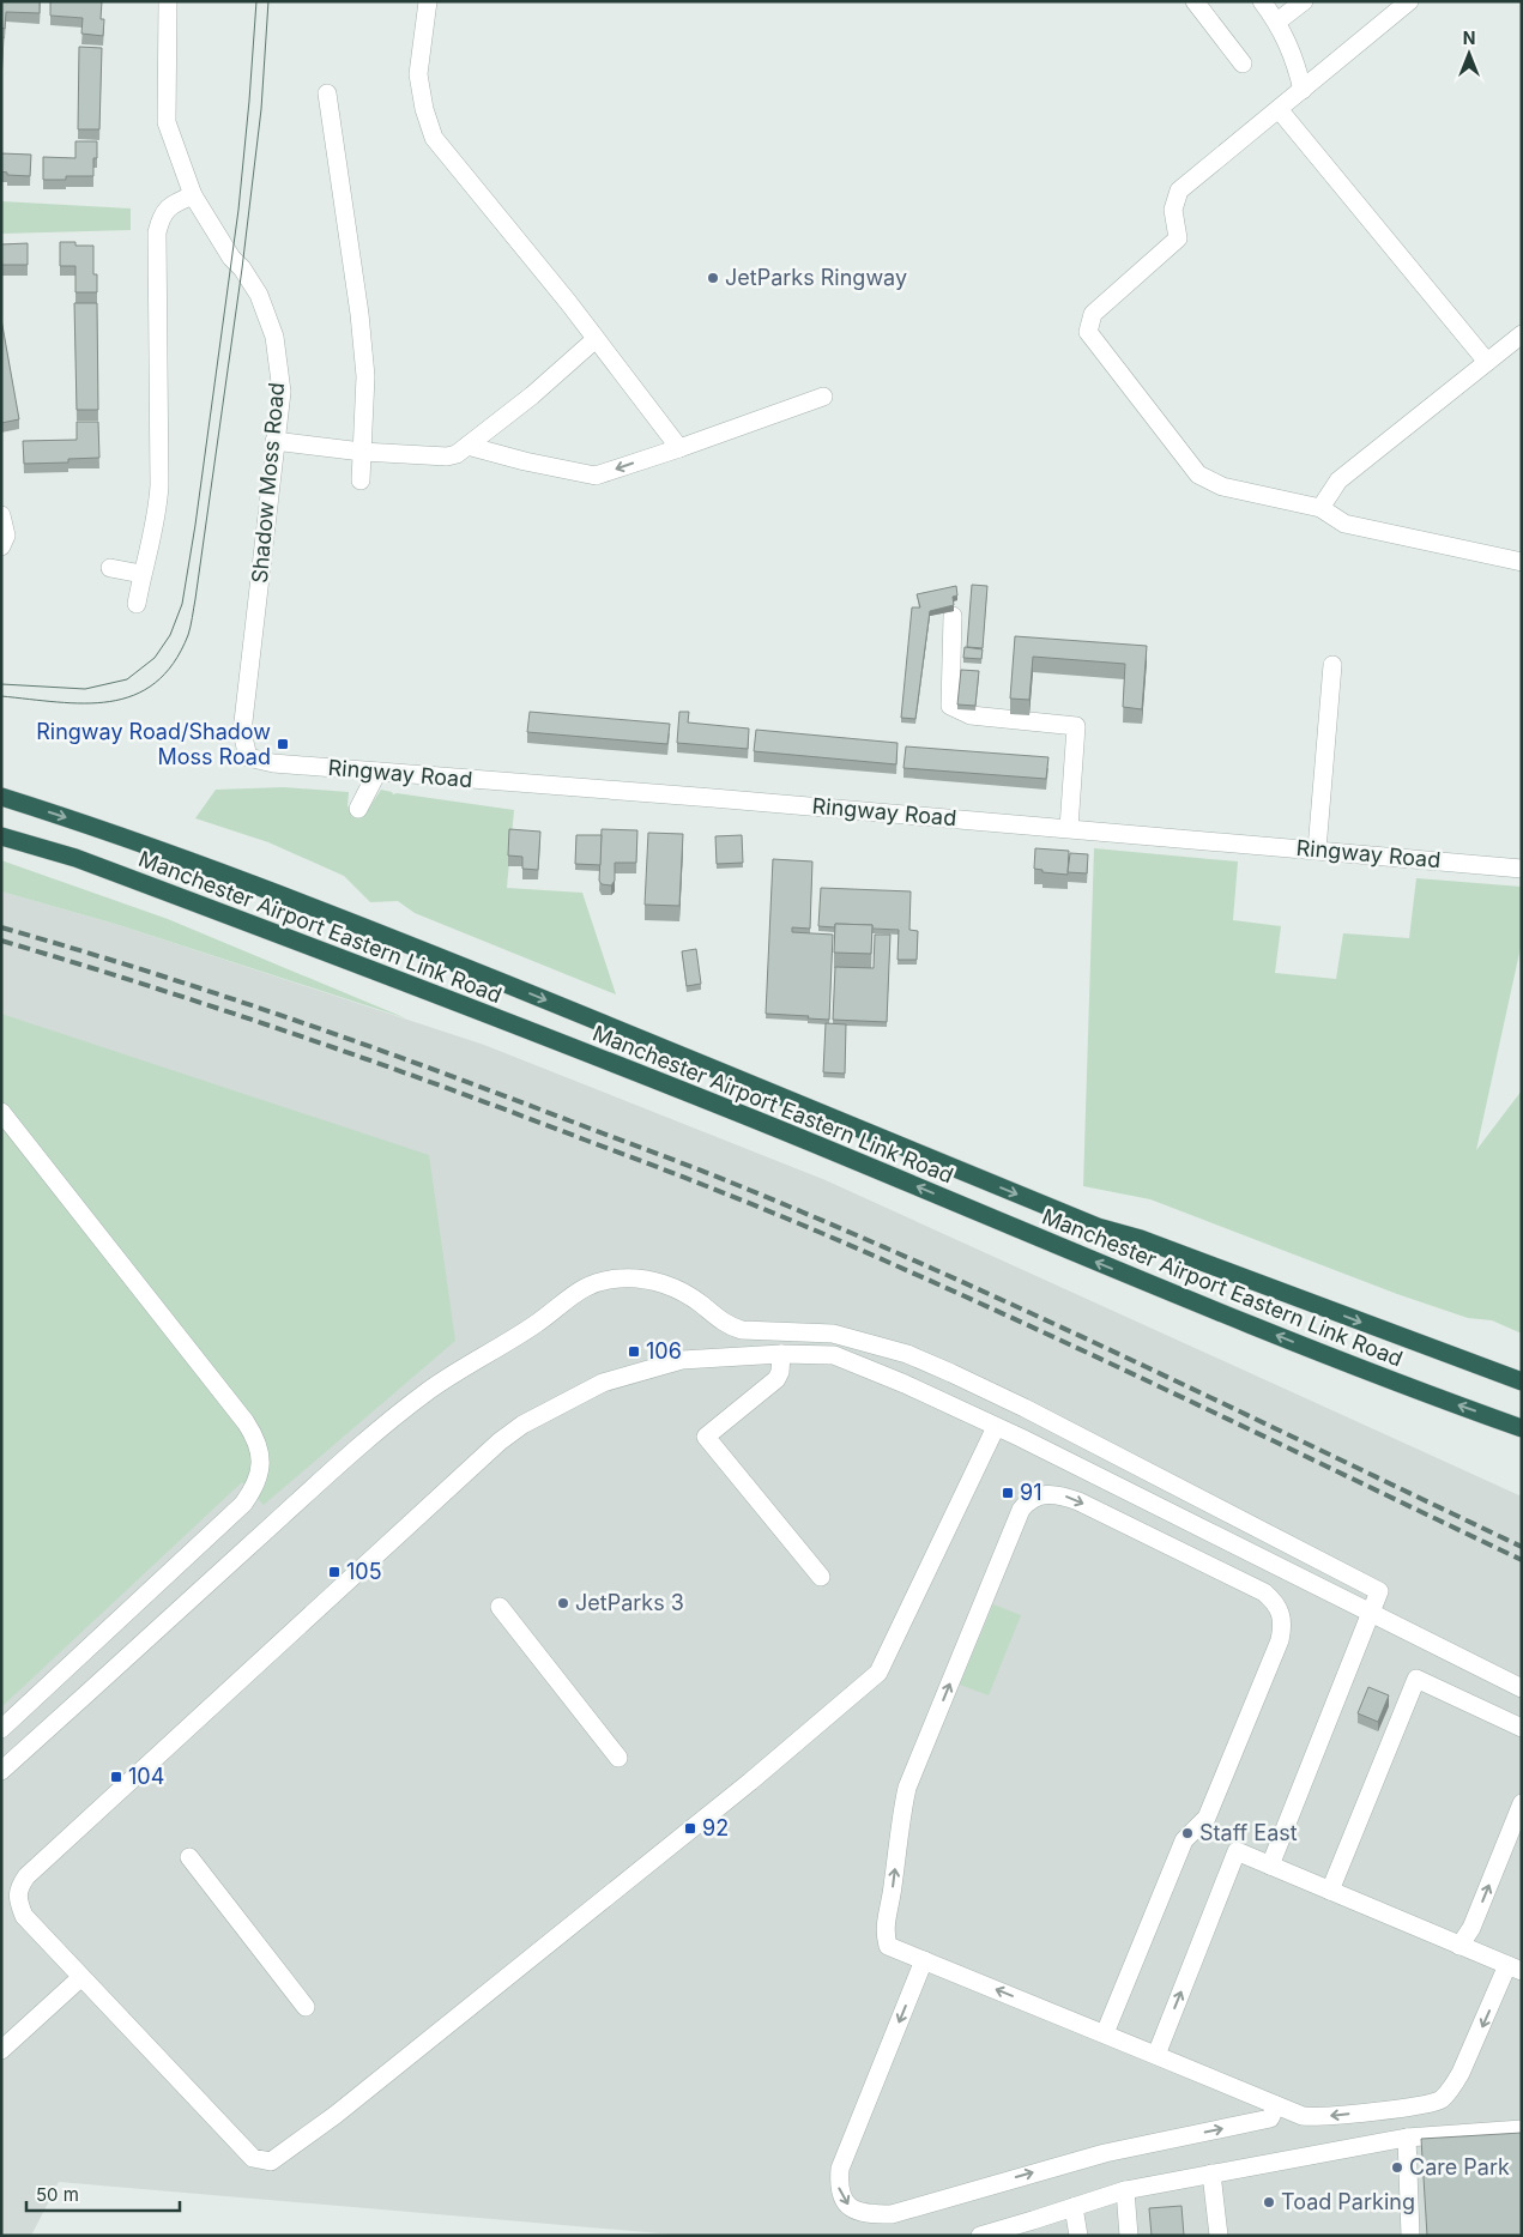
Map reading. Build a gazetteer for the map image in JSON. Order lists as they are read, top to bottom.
{
  "streets": {
    "highway": ["Manchester Airport Eastern Link Road"],
    "street": ["Shadow Moss Road", "Ringway Road"]
  },
  "crossings": [
    ["Shadow Moss Road", "Ringway Road"]
  ],
  "places": {
    "other": [
      "JetParks Ringway",
      "JetParks 3",
      "Staff East",
      "Care Park",
      "Toad Parking"
    ],
    "transit": [
      "Ringway Road/Shadow Moss Road",
      "106",
      "91",
      "105",
      "104",
      "92"
    ]
  },
  "scale_bar": "50 m",
  "north": "top"
}
